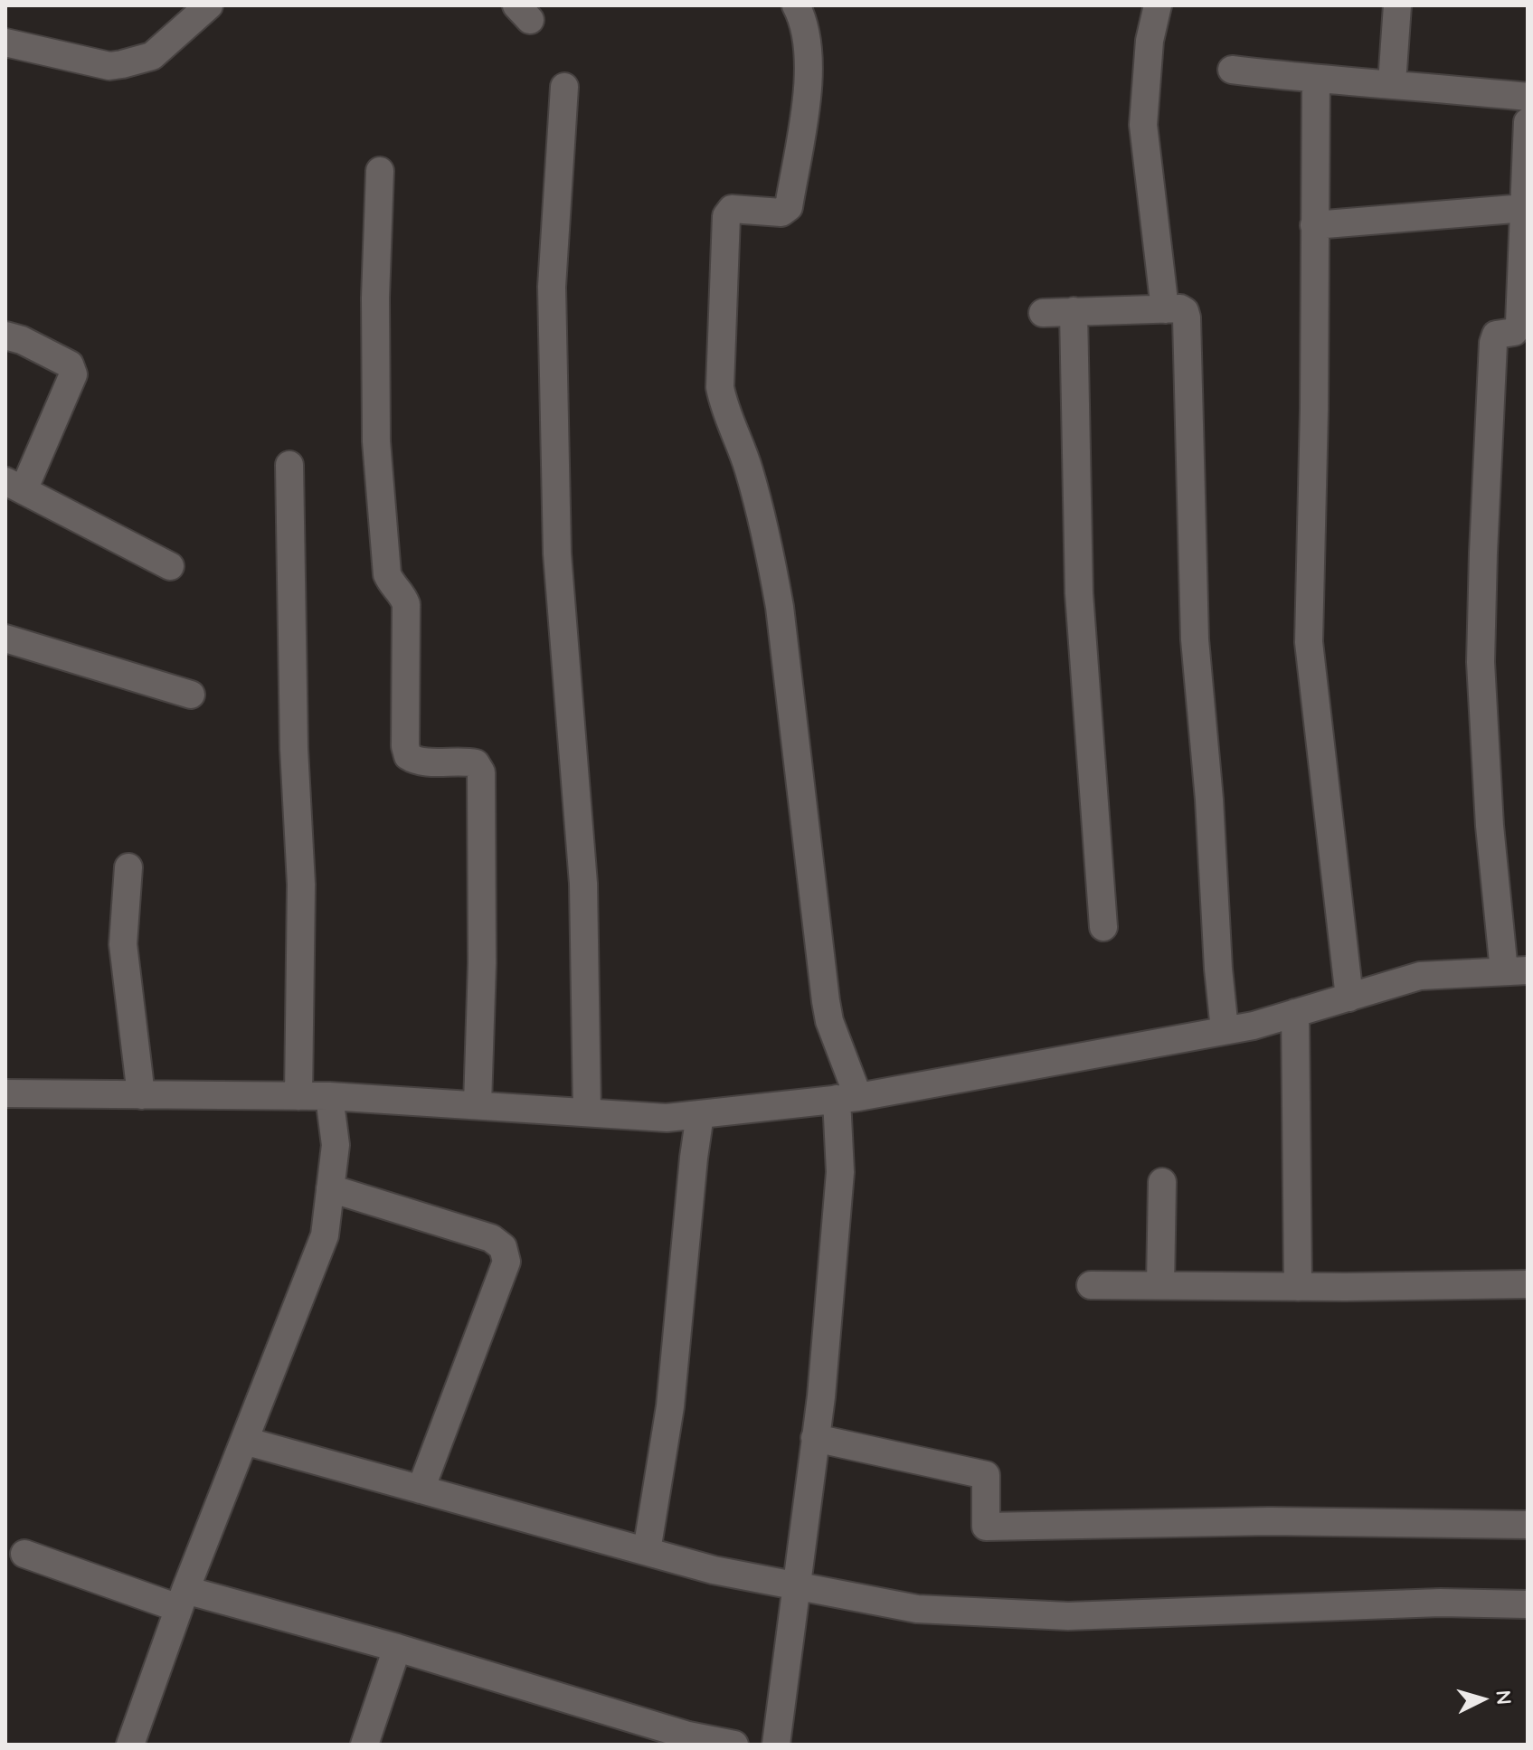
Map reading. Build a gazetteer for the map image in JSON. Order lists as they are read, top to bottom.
{
  "north": "right"
}
